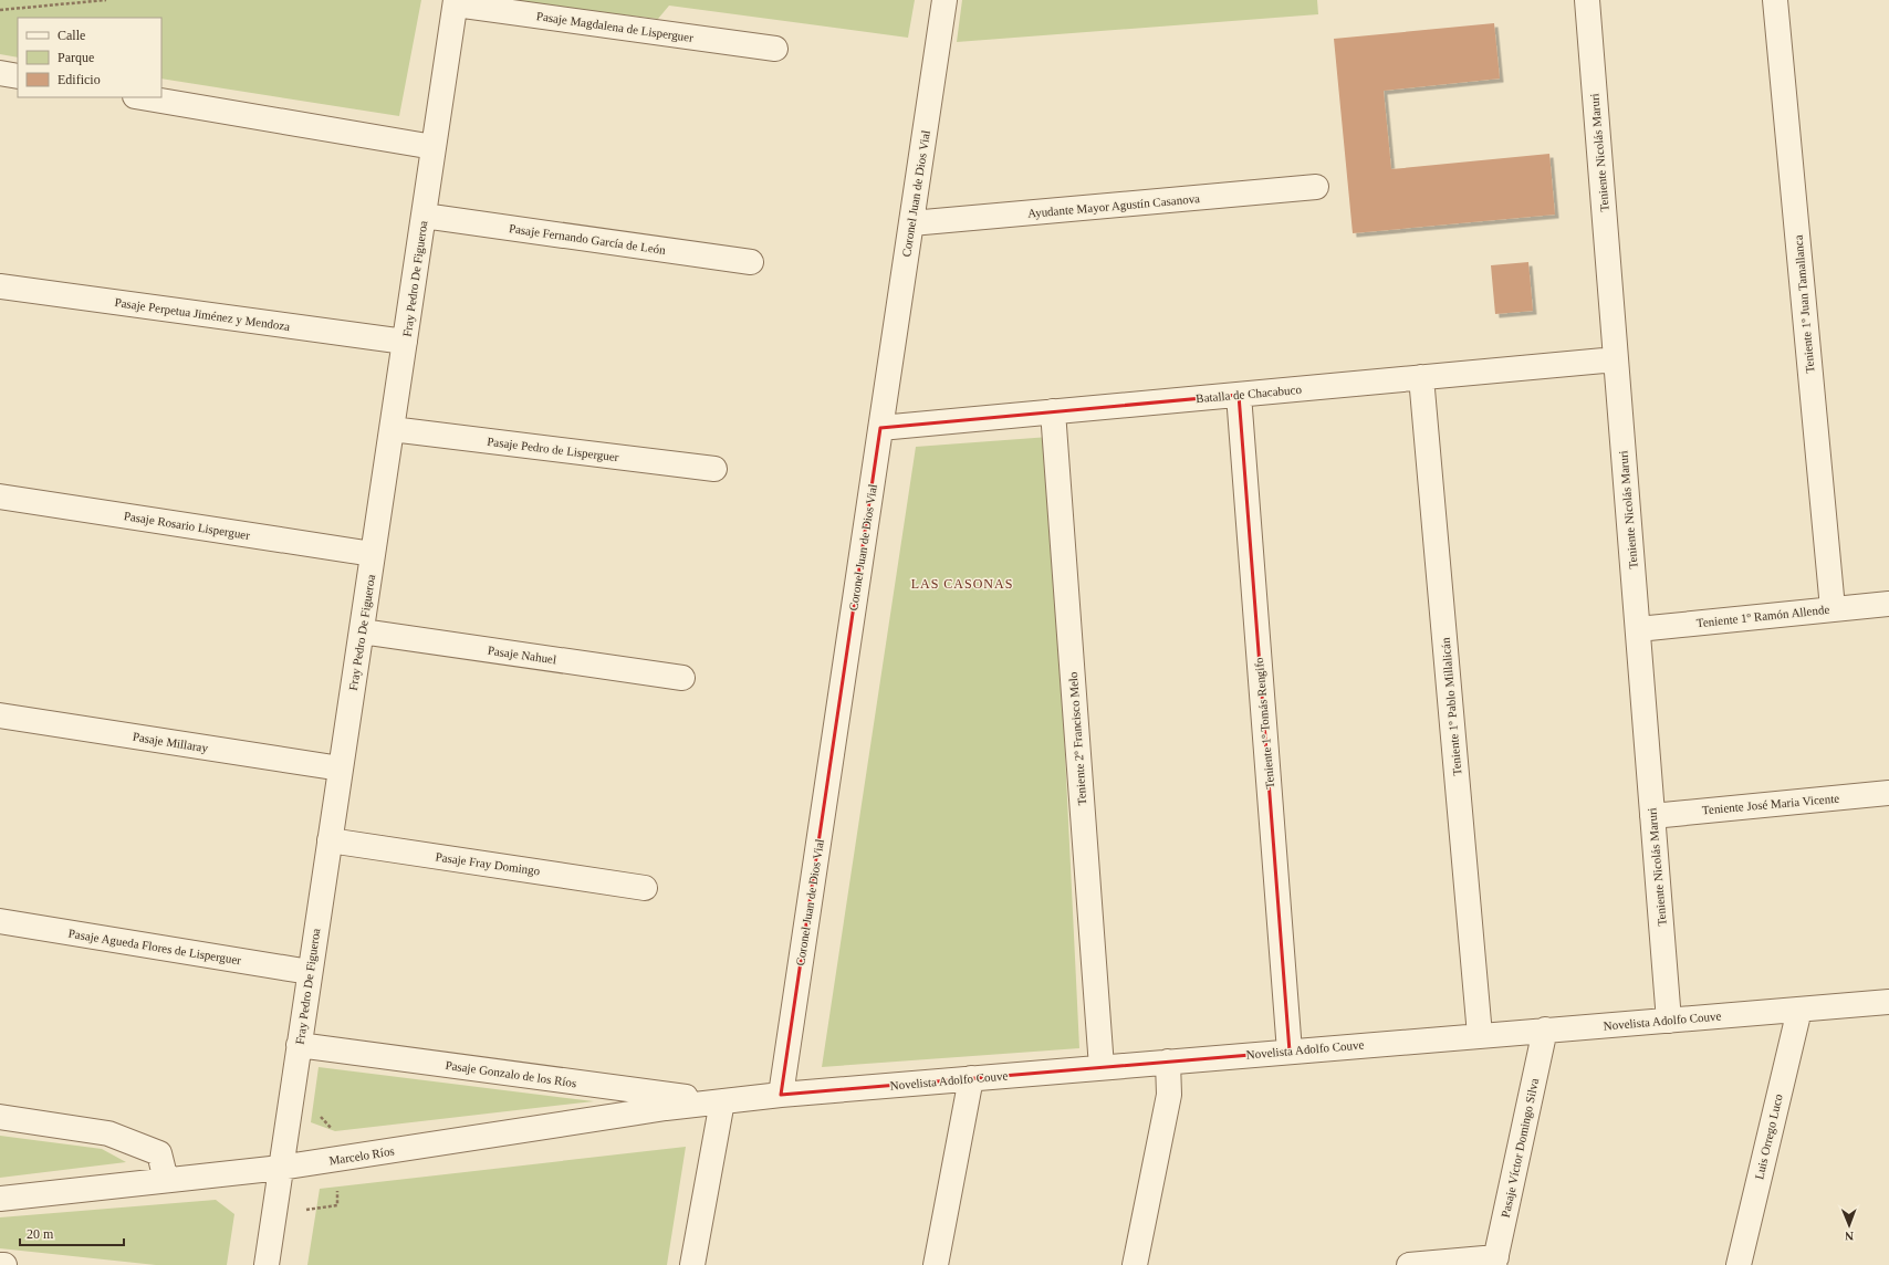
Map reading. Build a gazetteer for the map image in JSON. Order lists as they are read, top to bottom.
{
  "streets": {
    "street": [
      "Pasaje Magdalena de Lisperguer",
      "Teniente Nicolás Maruri",
      "Coronel Juan de Dios Vial",
      "Ayudante Mayor Agustín Casanova",
      "Pasaje Fernando García de León",
      "Fray Pedro De Figueroa",
      "Teniente 1º Juan Tamallanca",
      "Pasaje Perpetua Jiménez y Mendoza",
      "Batalla de Chacabuco",
      "Pasaje Pedro de Lisperguer",
      "Pasaje Rosario Lisperguer",
      "Teniente 1º Ramón Allende",
      "Pasaje Nahuel",
      "Teniente 1º Pablo Millalicán",
      "Teniente 1º Tomás Rengifo",
      "Teniente 2º Francisco Melo",
      "Pasaje Millaray",
      "Teniente José Maria Vicente",
      "Pasaje Fray Domingo",
      "Pasaje Agueda Flores de Lisperguer",
      "Novelista Adolfo Couve",
      "Pasaje Gonzalo de los Ríos",
      "Luis Orrego Luco",
      "Pasaje Víctor Domingo Silva",
      "Marcelo Ríos"
    ]
  },
  "crossings": [
    ["Pasaje Magdalena de Lisperguer", "Fray Pedro De Figueroa"],
    ["Teniente Nicolás Maruri", "Batalla de Chacabuco"],
    ["Teniente Nicolás Maruri", "Teniente 1º Ramón Allende"],
    ["Teniente Nicolás Maruri", "Teniente José Maria Vicente"],
    ["Teniente Nicolás Maruri", "Novelista Adolfo Couve"],
    ["Coronel Juan de Dios Vial", "Ayudante Mayor Agustín Casanova"],
    ["Coronel Juan de Dios Vial", "Batalla de Chacabuco"],
    ["Coronel Juan de Dios Vial", "Novelista Adolfo Couve"],
    ["Pasaje Fernando García de León", "Fray Pedro De Figueroa"],
    ["Fray Pedro De Figueroa", "Pasaje Perpetua Jiménez y Mendoza"],
    ["Fray Pedro De Figueroa", "Pasaje Pedro de Lisperguer"],
    ["Fray Pedro De Figueroa", "Pasaje Rosario Lisperguer"],
    ["Fray Pedro De Figueroa", "Pasaje Nahuel"],
    ["Fray Pedro De Figueroa", "Pasaje Millaray"],
    ["Fray Pedro De Figueroa", "Pasaje Fray Domingo"],
    ["Fray Pedro De Figueroa", "Pasaje Agueda Flores de Lisperguer"],
    ["Fray Pedro De Figueroa", "Pasaje Gonzalo de los Ríos"],
    ["Fray Pedro De Figueroa", "Marcelo Ríos"],
    ["Teniente 1º Juan Tamallanca", "Teniente 1º Ramón Allende"],
    ["Batalla de Chacabuco", "Teniente 1º Pablo Millalicán"],
    ["Batalla de Chacabuco", "Teniente 1º Tomás Rengifo"],
    ["Batalla de Chacabuco", "Teniente 2º Francisco Melo"],
    ["Teniente 1º Pablo Millalicán", "Novelista Adolfo Couve"],
    ["Teniente 1º Tomás Rengifo", "Novelista Adolfo Couve"],
    ["Teniente 2º Francisco Melo", "Novelista Adolfo Couve"],
    ["Novelista Adolfo Couve", "Pasaje Gonzalo de los Ríos"],
    ["Novelista Adolfo Couve", "Luis Orrego Luco"],
    ["Novelista Adolfo Couve", "Pasaje Víctor Domingo Silva"],
    ["Novelista Adolfo Couve", "Marcelo Ríos"],
    ["Pasaje Gonzalo de los Ríos", "Marcelo Ríos"]
  ],
  "districts": ["LAS CASONAS"],
  "legend": ["Calle", "Parque", "Edificio"],
  "scale_bar": "20 m",
  "north": "bottom"
}
